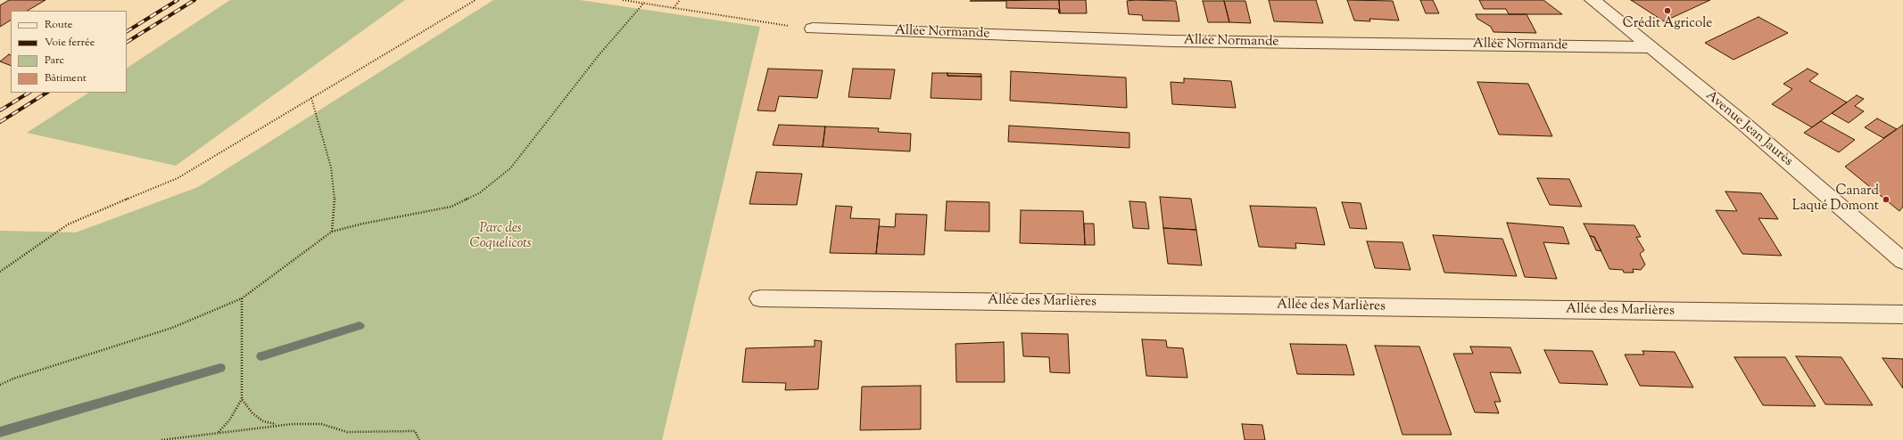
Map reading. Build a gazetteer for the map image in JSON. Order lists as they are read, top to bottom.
{
  "streets": {
    "street": ["Allée Normande", "Avenue Jean Jaurès", "Allée des Marlières"]
  },
  "crossings": [
    ["Allée Normande", "Avenue Jean Jaurès"]
  ],
  "parks": ["Parc des Coquelicots"],
  "places": ["Crédit Agricole", "Canard Laqué Domont"],
  "legend": [
    "Route",
    "Voie ferrée",
    "Parc",
    "Bâtiment"
  ]
}
